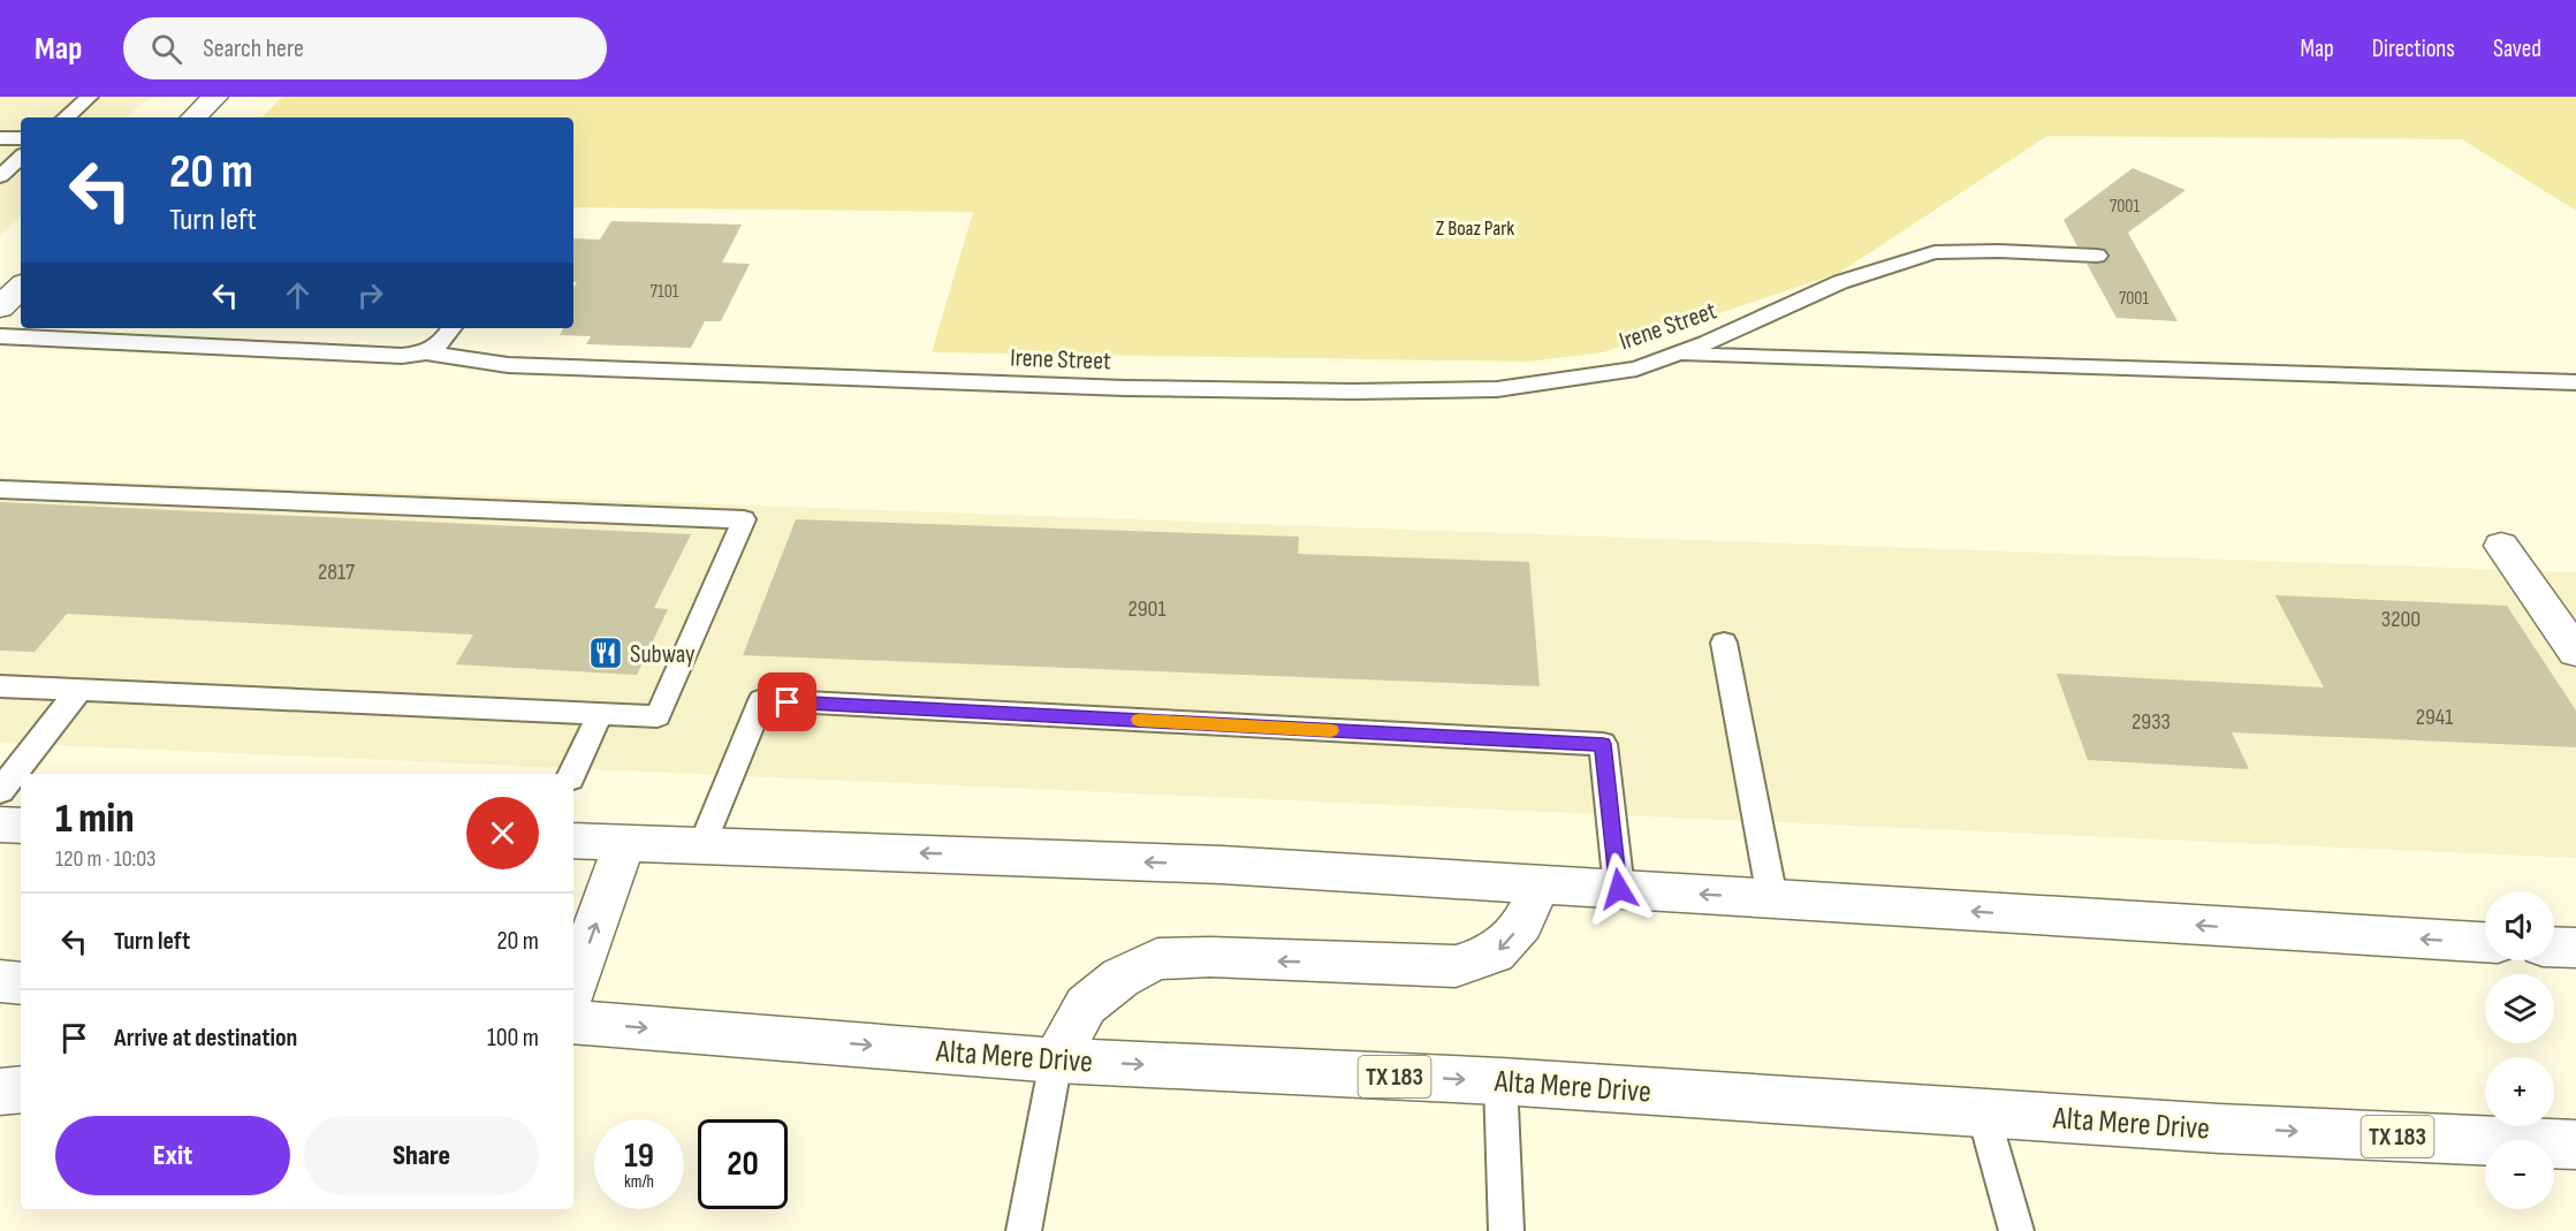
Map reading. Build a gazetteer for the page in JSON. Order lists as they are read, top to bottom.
{
  "streets": {
    "main road": ["Alta Mere Drive", "TX 183"],
    "lane": ["Irene Street"]
  },
  "parks": ["Z Boaz Park"],
  "places": {
    "restaurant": ["Subway"]
  },
  "house_numbers": [
    "7001",
    "7101",
    "7001",
    "2817",
    "2901",
    "3200",
    "2941",
    "2933"
  ],
  "page": {
    "header": "Map",
    "search": "Search here",
    "nav": ["Map", "Directions", "Saved"],
    "turn": ["20 m", "Turn left"],
    "heading": ["1 min", "120 m · 10:03"],
    "map_buttons": ["+", "−"],
    "list": [
      {
        "name": "Turn left",
        "value": "20 m"
      },
      {
        "name": "Arrive at destination",
        "value": "100 m"
      }
    ],
    "buttons": ["Exit", "Share"],
    "speed": "19 km/h",
    "limit": "20"
  }
}
